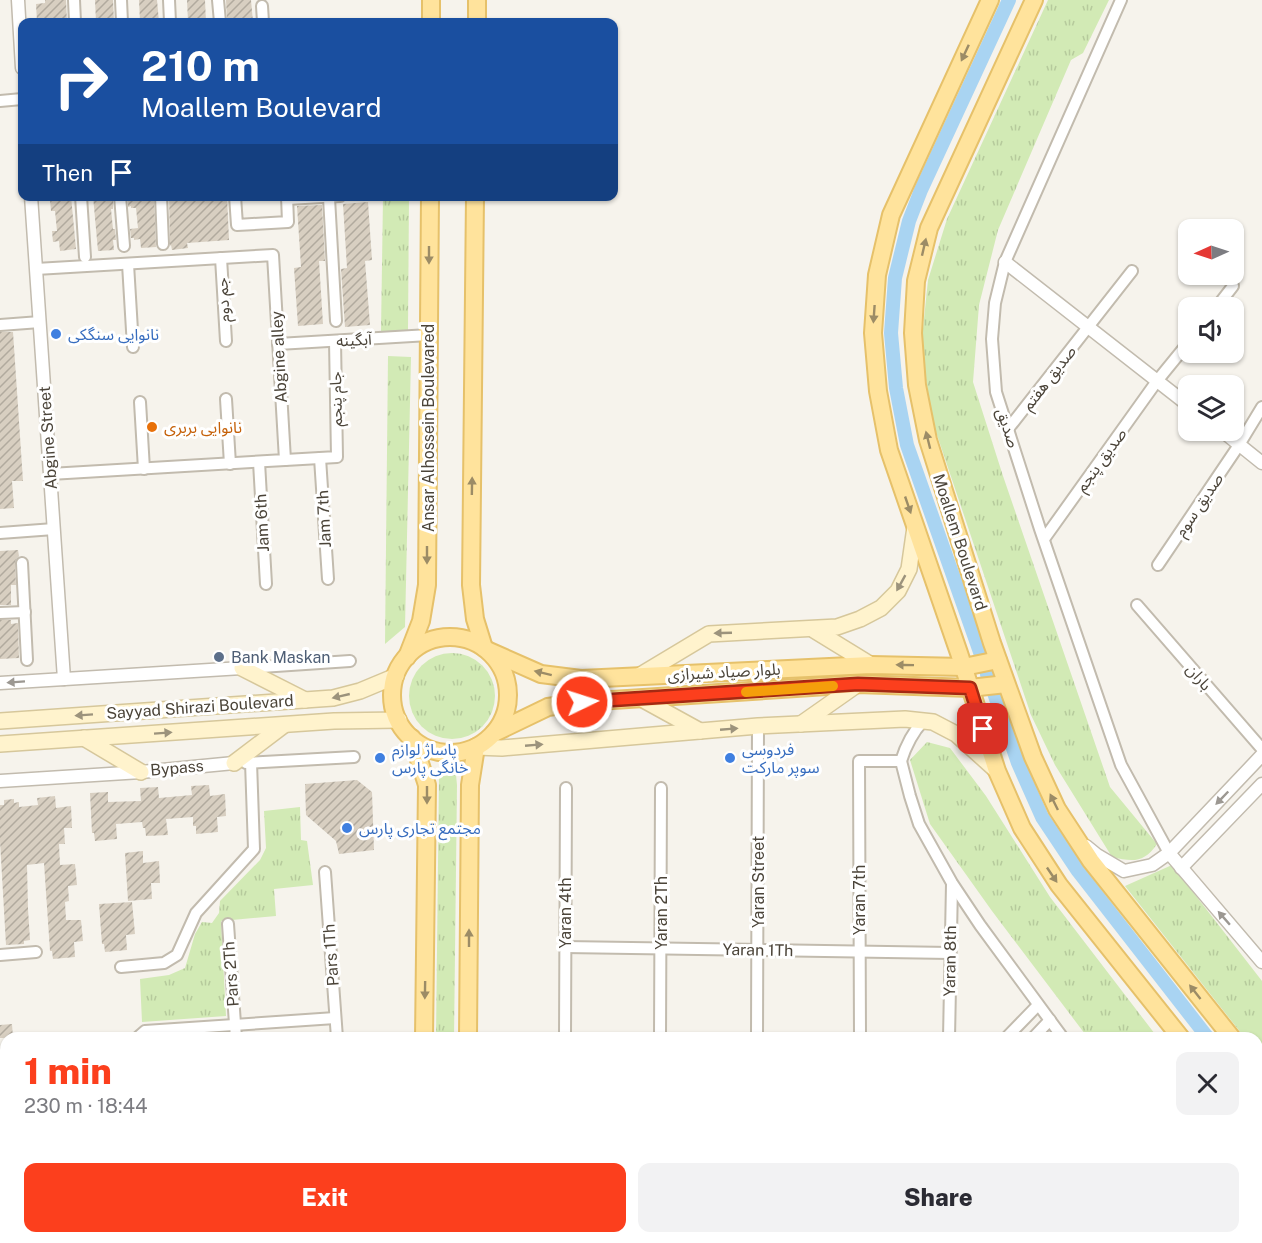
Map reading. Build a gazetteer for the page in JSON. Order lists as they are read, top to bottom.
{
  "streets": {
    "main road": [
      "Ansar Alhossein Boulevared",
      "Moallem Boulevard",
      "بلوار صیاد شیرازی",
      "Sayyad Shirazi Boulevard"
    ],
    "street": [
      "جم دوم",
      "آبگینه",
      "Abgine alley",
      "صدیق هفتم",
      "جام پنجم",
      "صدیق",
      "Abgine Street",
      "صدیق پنجم",
      "صدیق سوم",
      "Jam 7th",
      "Jam 6th",
      "باران",
      "Bypass",
      "Yaran Street",
      "Yaran 7th",
      "Yaran 4th",
      "Yaran 2Th",
      "Yaran 1Th",
      "Pars 1Th",
      "Yaran 8th",
      "Pars 2Th"
    ]
  },
  "crossings": [
    ["جم دوم", "Abgine alley"],
    ["آبگینه", "Abgine alley"],
    ["آبگینه", "جام پنجم"],
    ["آبگینه", "Ansar Alhossein Boulevared"],
    ["Abgine alley", "Abgine Street"],
    ["صدیق هفتم", "صدیق"],
    ["جام پنجم", "Jam 7th"],
    ["Ansar Alhossein Boulevared", "بلوار صیاد شیرازی"],
    ["Ansar Alhossein Boulevared", "Sayyad Shirazi Boulevard"],
    ["صدیق", "صدیق پنجم"],
    ["Moallem Boulevard", "بلوار صیاد شیرازی"],
    ["بلوار صیاد شیرازی", "Sayyad Shirazi Boulevard"],
    ["Yaran Street", "Yaran 1Th"],
    ["Yaran 7th", "Yaran 1Th"],
    ["Yaran 4th", "Yaran 1Th"],
    ["Yaran 2Th", "Yaran 1Th"],
    ["Yaran 1Th", "Yaran 8th"]
  ],
  "places": [
    "نانوایی سنگکی",
    "نانوایی بربری",
    "Bank Maskan",
    "پاساژ لوازم خانگی پارس",
    "فردوسی سوپر مارکت",
    "مجتمع تجاری پارس"
  ],
  "north": "left",
  "page": {
    "turn": ["210 m", "Moallem Boulevard"],
    "then": "Then",
    "heading": ["1 min", "230 m · 18:44"],
    "buttons": ["Exit", "Share"]
  }
}
